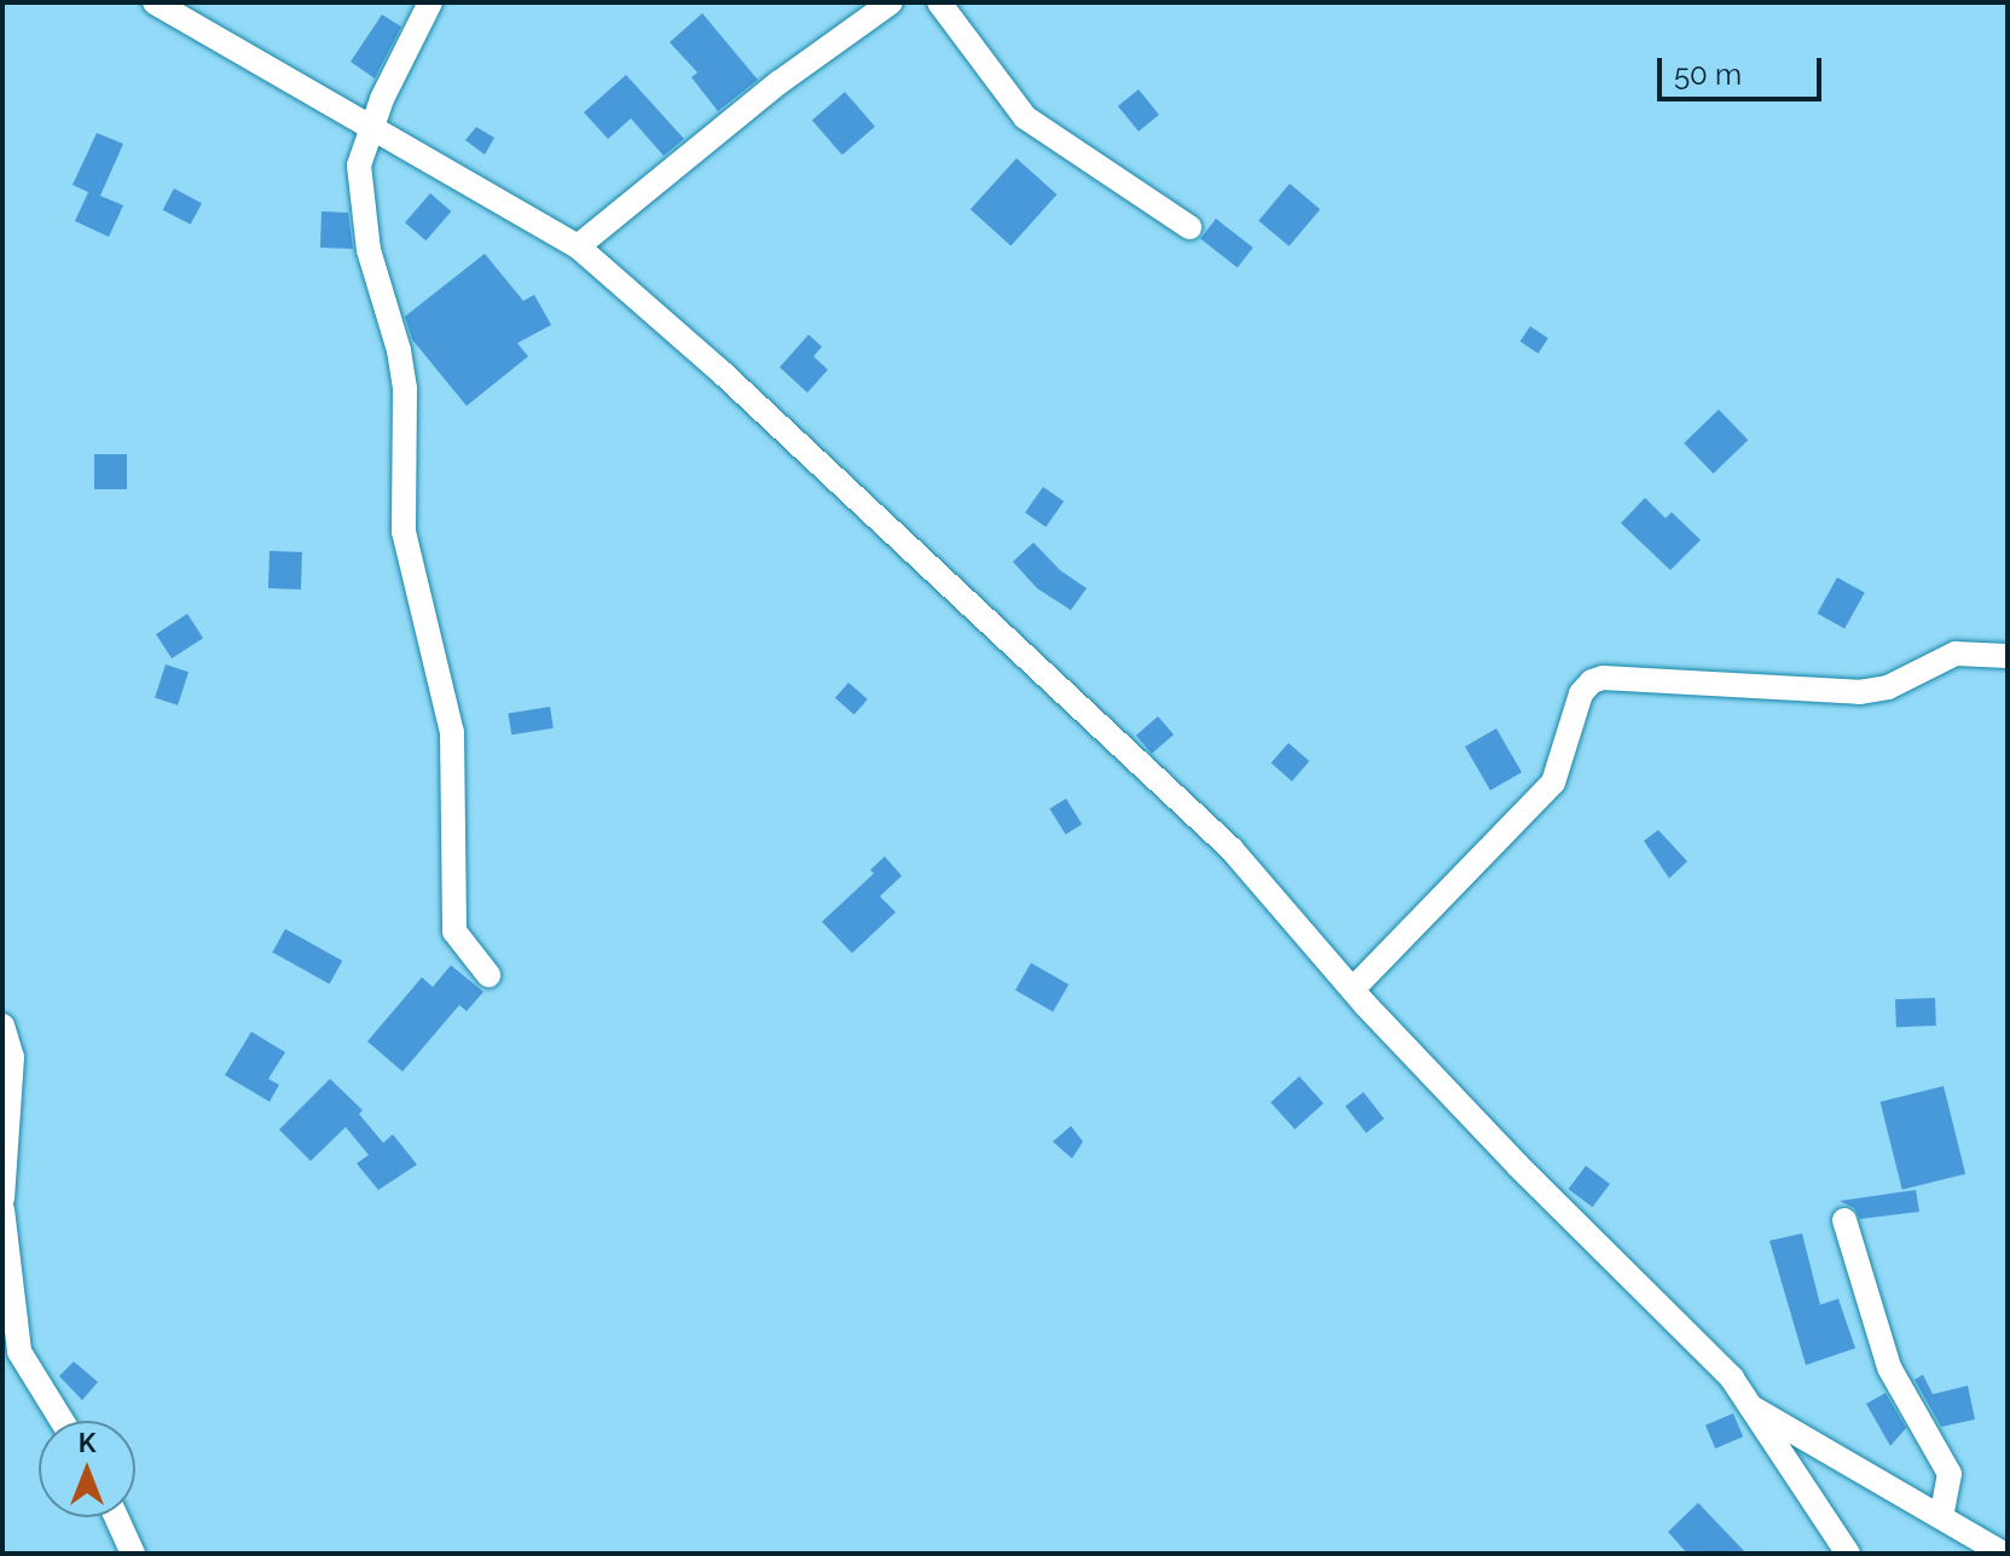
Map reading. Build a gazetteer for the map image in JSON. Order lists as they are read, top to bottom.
{
  "scale_bar": "50 m",
  "north": "top"
}
